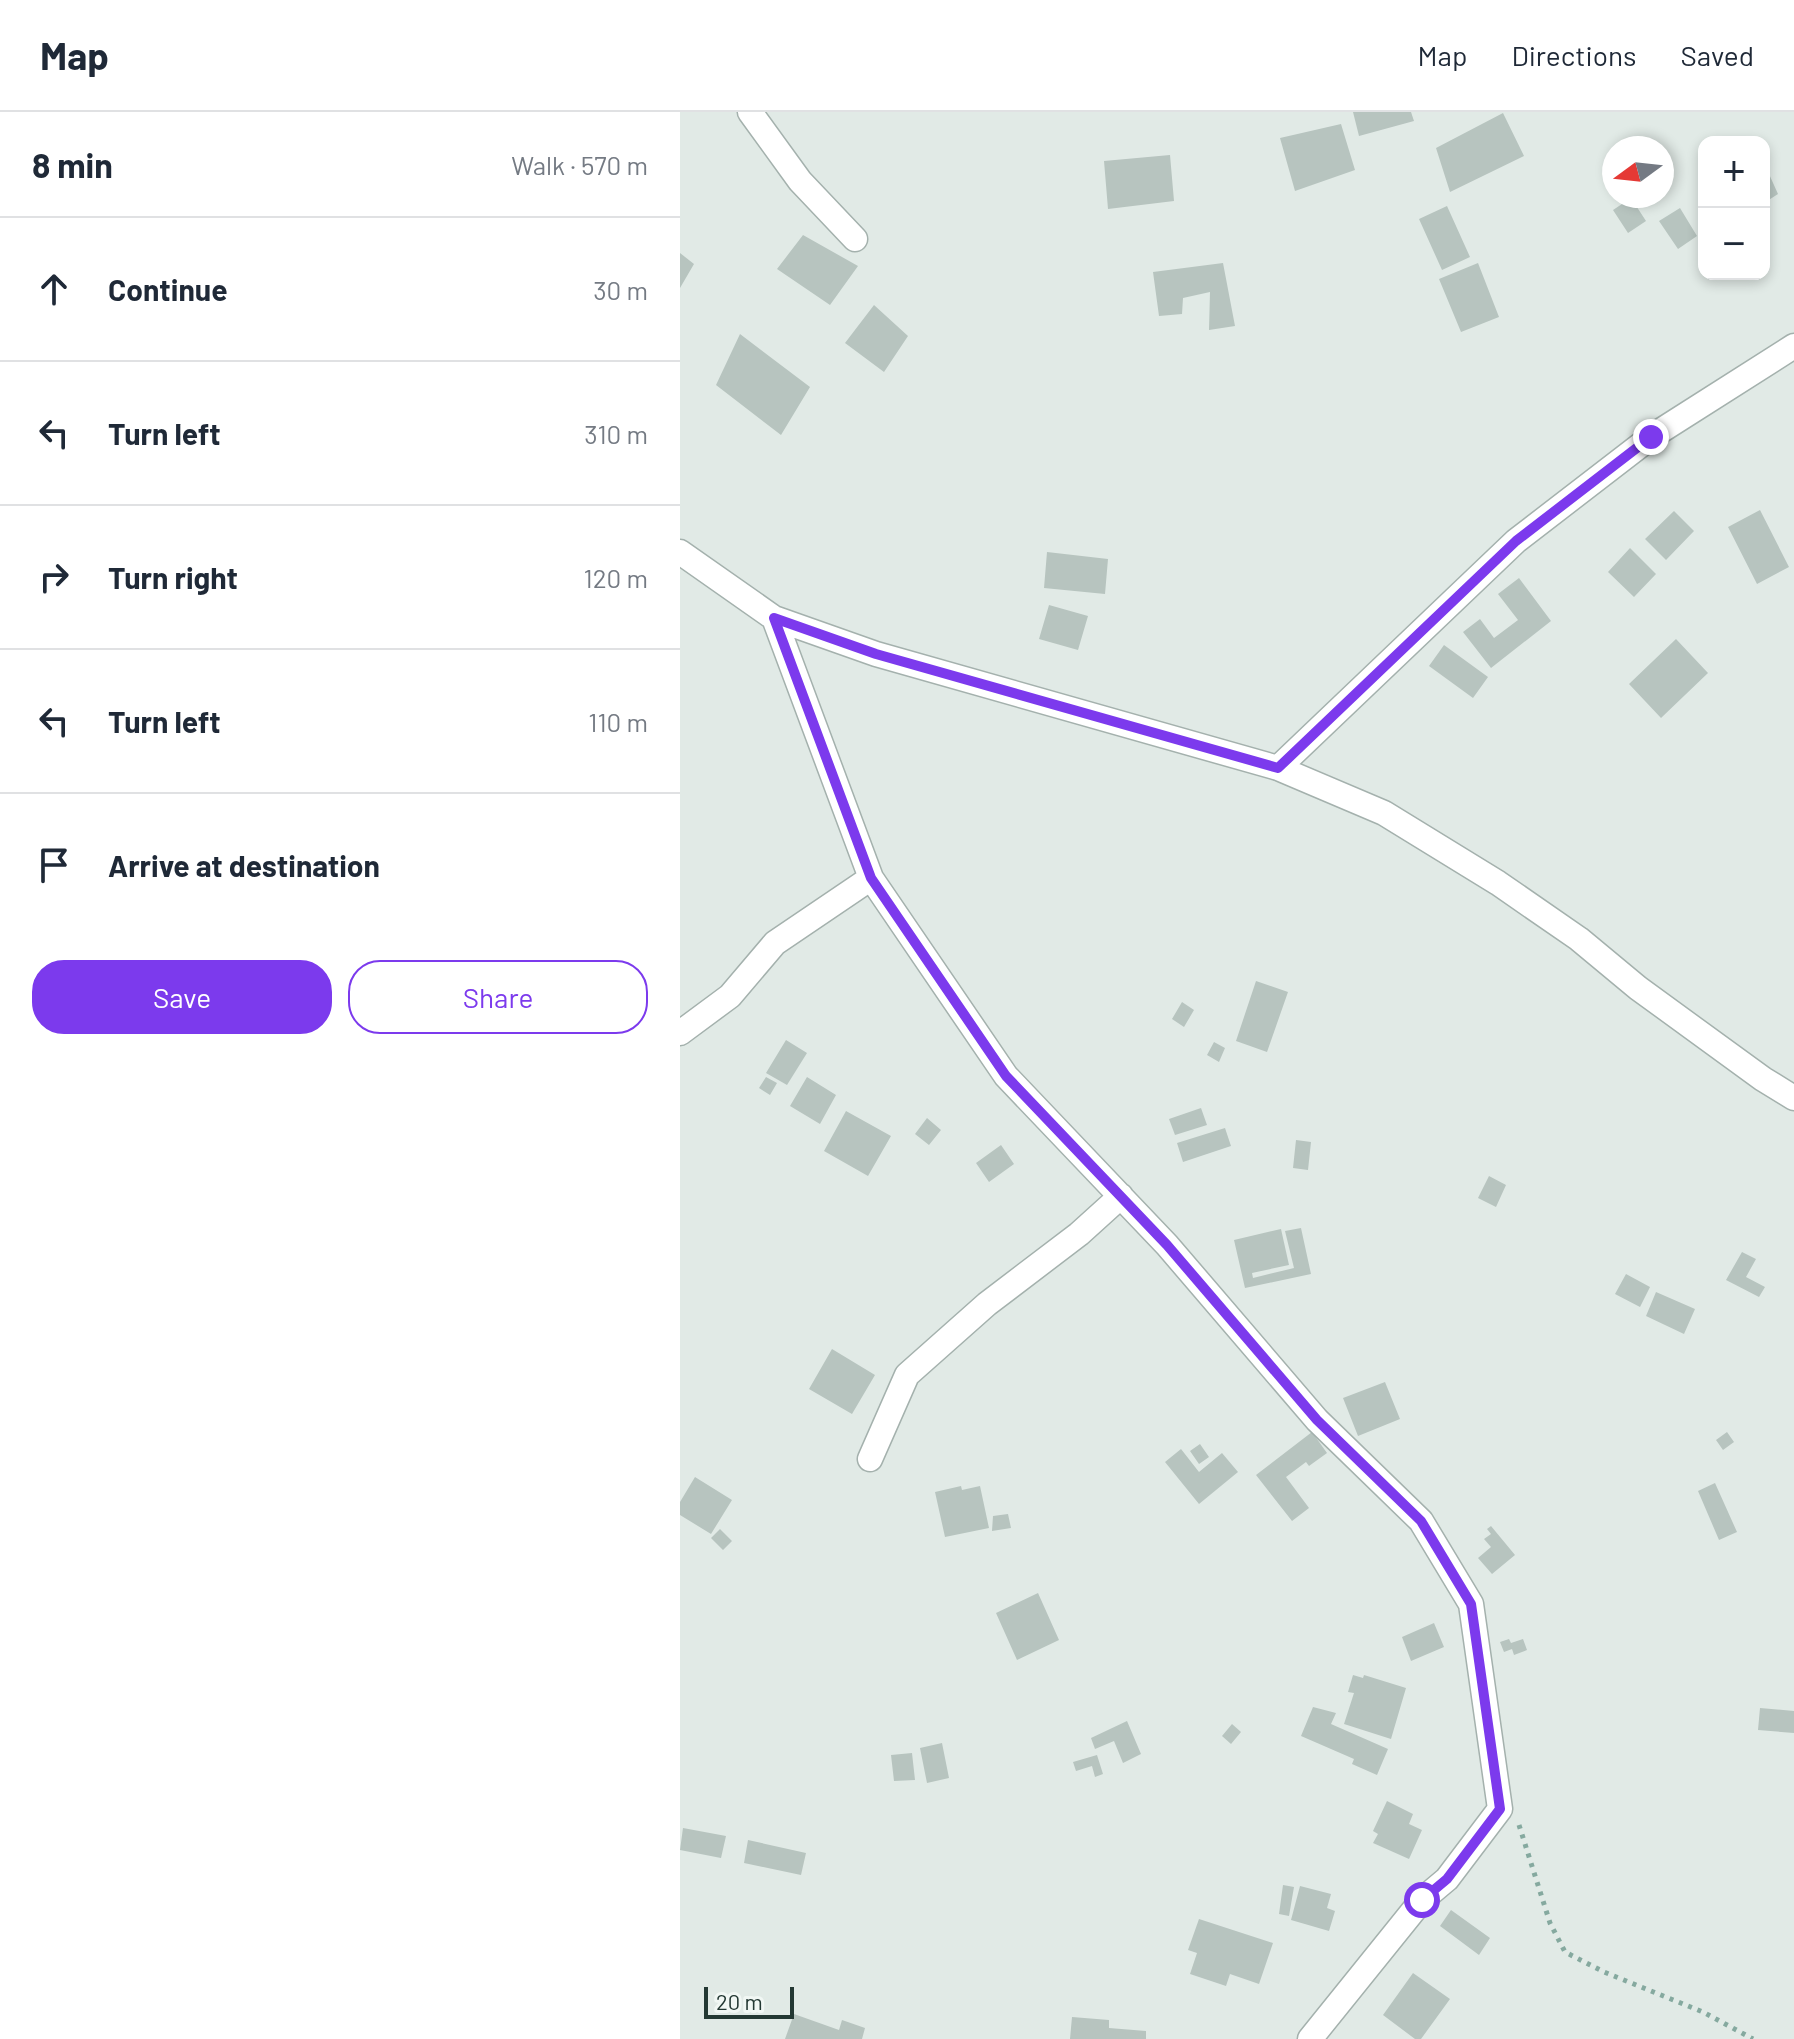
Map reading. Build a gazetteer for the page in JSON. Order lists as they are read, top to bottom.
{
  "scale_bar": "20 m",
  "north": "left",
  "page": {
    "header": "Map",
    "nav": ["Map", "Directions", "Saved"],
    "heading": ["8 min", "Walk · 570 m"],
    "map_buttons": ["+", "−"],
    "list": [
      ["Continue", "30 m"],
      ["Turn left", "310 m"],
      ["Turn right", "120 m"],
      ["Turn left", "110 m"],
      "Arrive at destination"
    ],
    "buttons": ["Save", "Share"],
    "scale": "20 m"
  }
}
